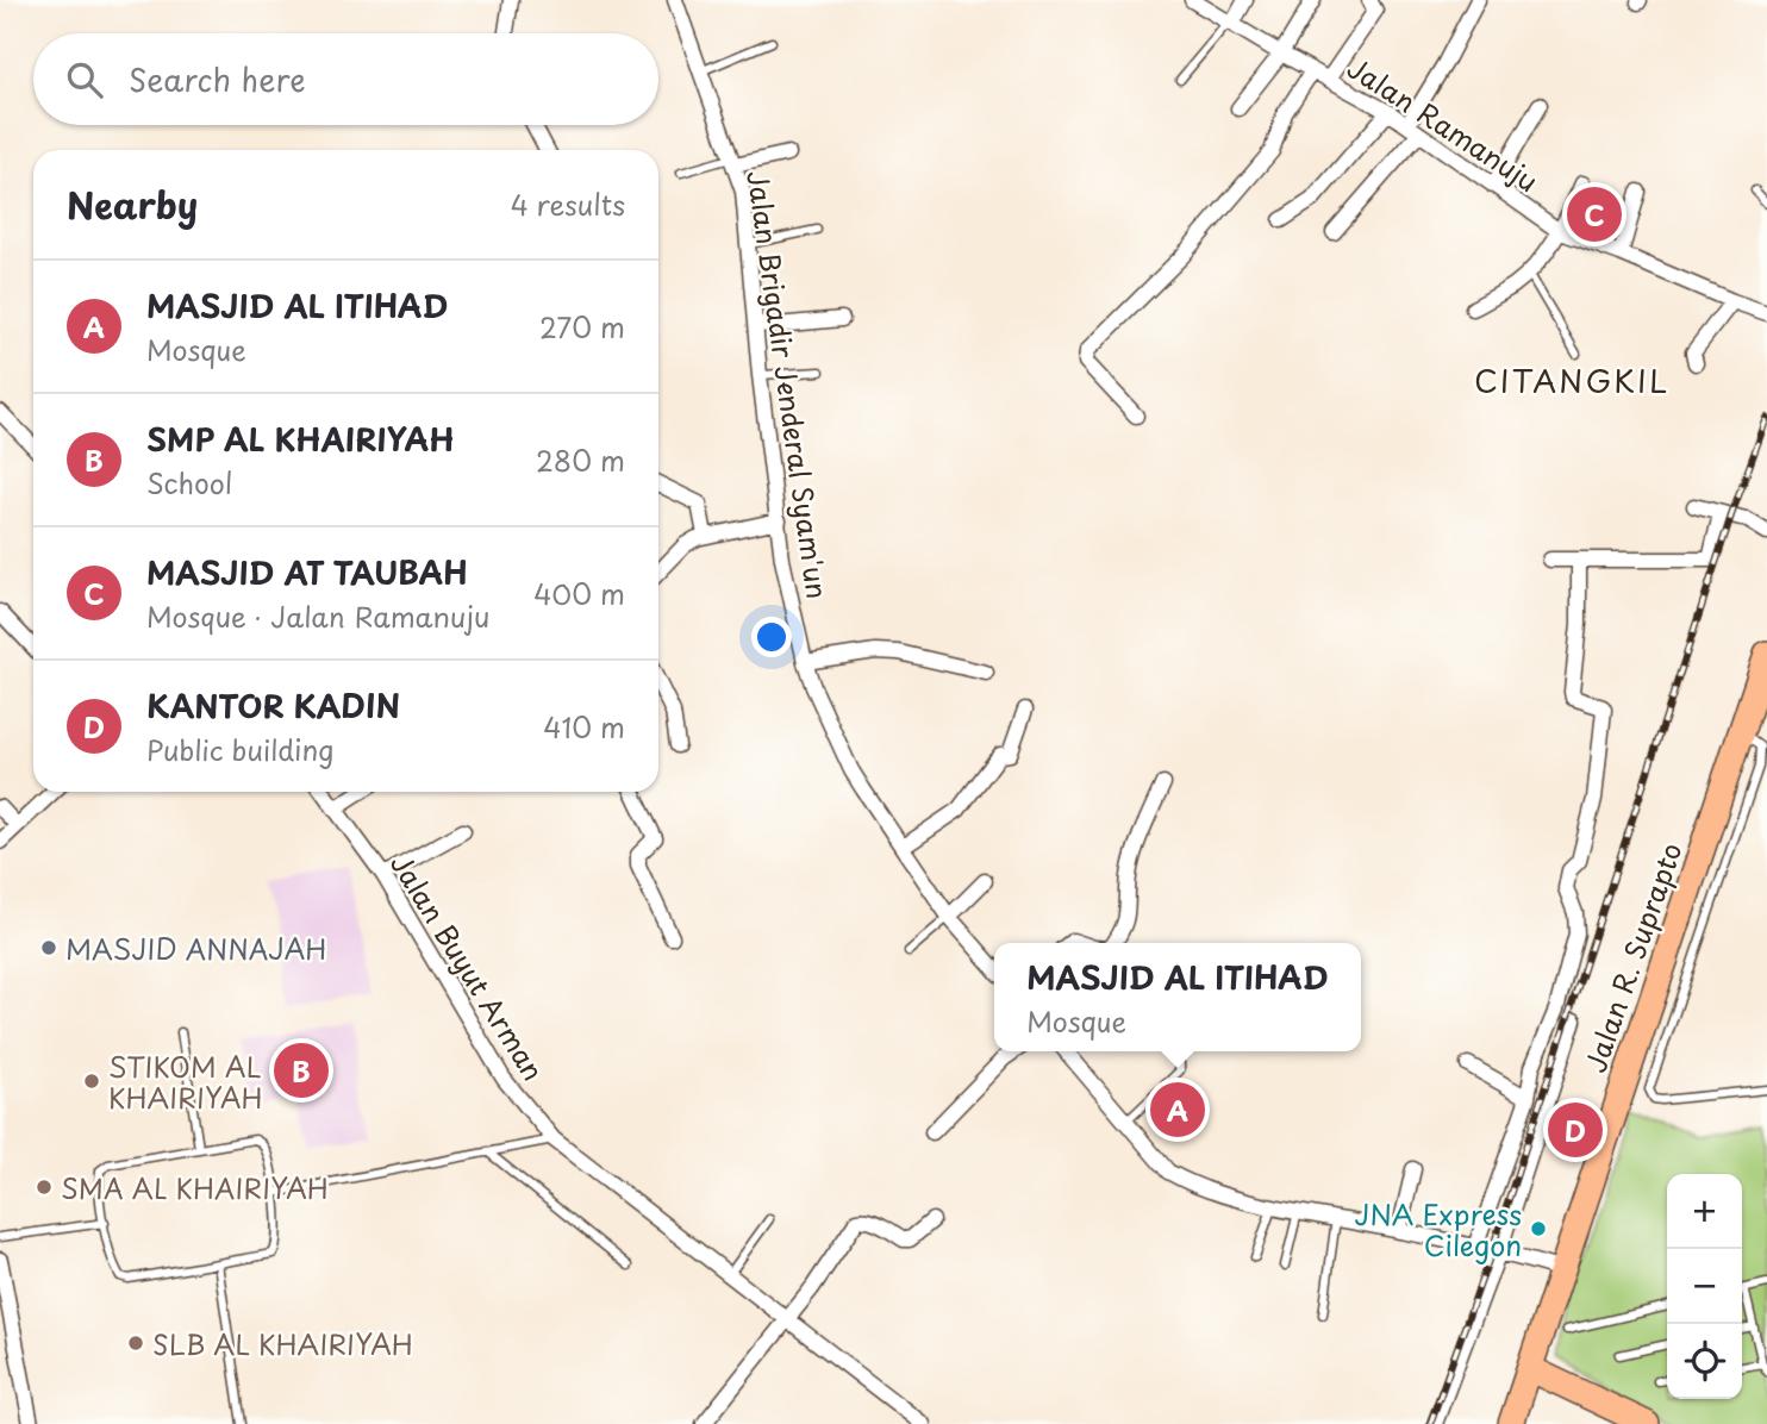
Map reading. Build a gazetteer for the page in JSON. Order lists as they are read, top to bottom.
{
  "streets": {
    "highway": ["Jalan R. Suprapto"],
    "street": ["Jalan Ramanuju", "Jalan Brigadir Jenderal Syam'un", "Jalan Buyut Arman"]
  },
  "districts": ["CITANGKIL"],
  "places": [
    "MASJID ANNAJAH",
    "STIKOM AL KHAIRIYAH",
    "SMA AL KHAIRIYAH",
    "JNA Express Cilegon",
    "SLB AL KHAIRIYAH"
  ],
  "page": {
    "search": "Search here",
    "heading": ["Nearby", "4 results"],
    "pins": [
      "C",
      "B",
      "A",
      "D"
    ],
    "list": [
      {
        "mark": "A",
        "name": "MASJID AL ITIHAD",
        "note": "Mosque",
        "value": "270 m"
      },
      {
        "mark": "B",
        "name": "SMP AL KHAIRIYAH",
        "note": "School",
        "value": "280 m"
      },
      {
        "mark": "C",
        "name": "MASJID AT TAUBAH",
        "note": "Mosque · Jalan Ramanuju",
        "value": "400 m"
      },
      {
        "mark": "D",
        "name": "KANTOR KADIN",
        "note": "Public building",
        "value": "410 m"
      }
    ],
    "popup": ["MASJID AL ITIHAD", "Mosque"],
    "map_buttons": ["+", "−"]
  }
}
